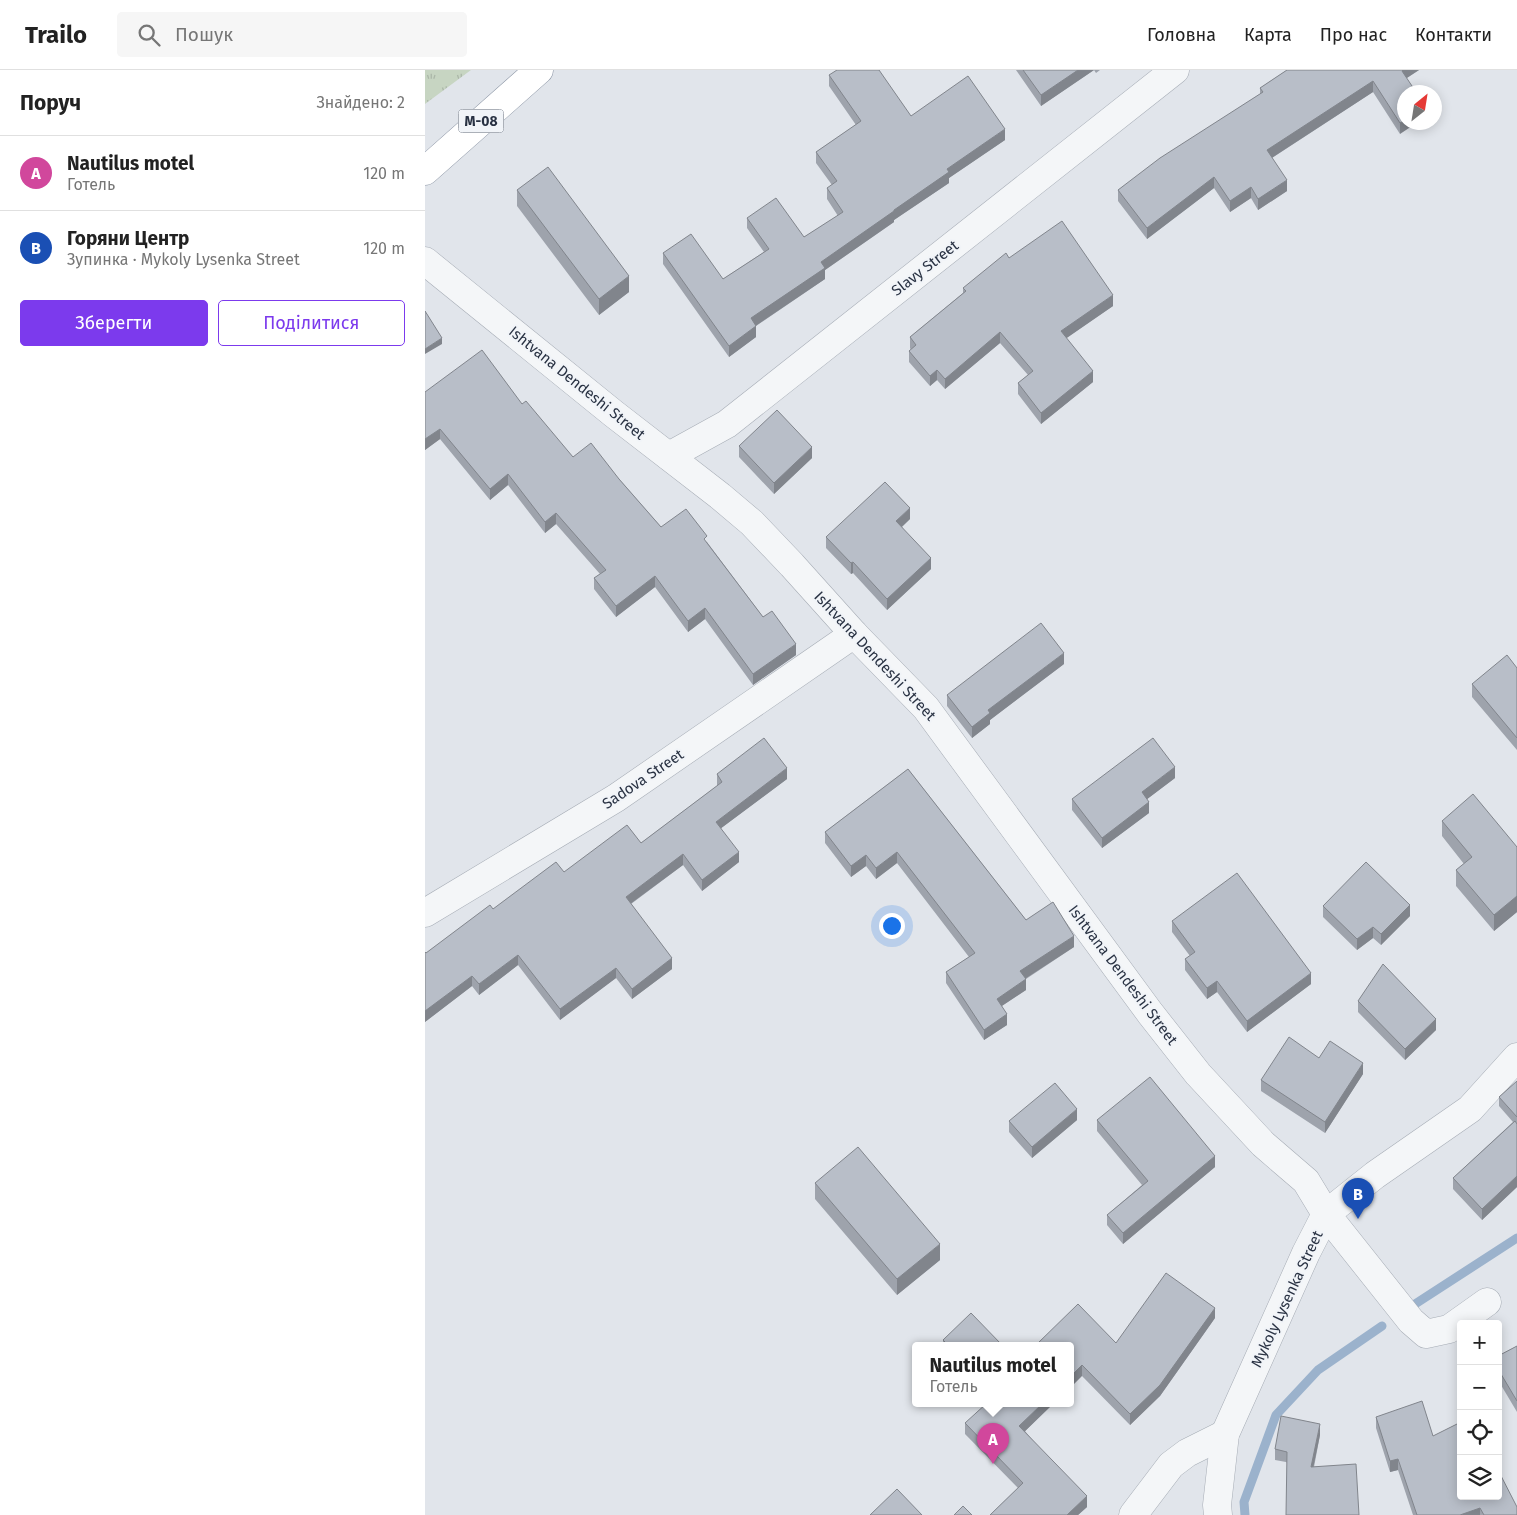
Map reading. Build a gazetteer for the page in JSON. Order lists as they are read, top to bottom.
{
  "streets": {
    "highway": ["М-08"],
    "street": [
      "Slavy Street",
      "Ishtvana Dendeshi Street",
      "Sadova Street",
      "Mykoly Lysenka Street"
    ]
  },
  "crossings": [
    ["Slavy Street", "Ishtvana Dendeshi Street"],
    ["Ishtvana Dendeshi Street", "Sadova Street"],
    ["Ishtvana Dendeshi Street", "Mykoly Lysenka Street"]
  ],
  "north": "top right",
  "page": {
    "header": "Trailo",
    "search": "Пошук",
    "nav": [
      "Головна",
      "Карта",
      "Про нас",
      "Контакти"
    ],
    "heading": ["Поруч", "Знайдено: 2"],
    "list": [
      {
        "mark": "A",
        "name": "Nautilus motel",
        "note": "Готель",
        "value": "120 m"
      },
      {
        "mark": "B",
        "name": "Горяни Центр",
        "note": "Зупинка · Mykoly Lysenka Street",
        "value": "120 m"
      }
    ],
    "buttons": ["Зберегти", "Поділитися"],
    "pins": ["B", "A"],
    "map_buttons": ["+", "−"],
    "popup": ["Nautilus motel", "Готель"]
  }
}
